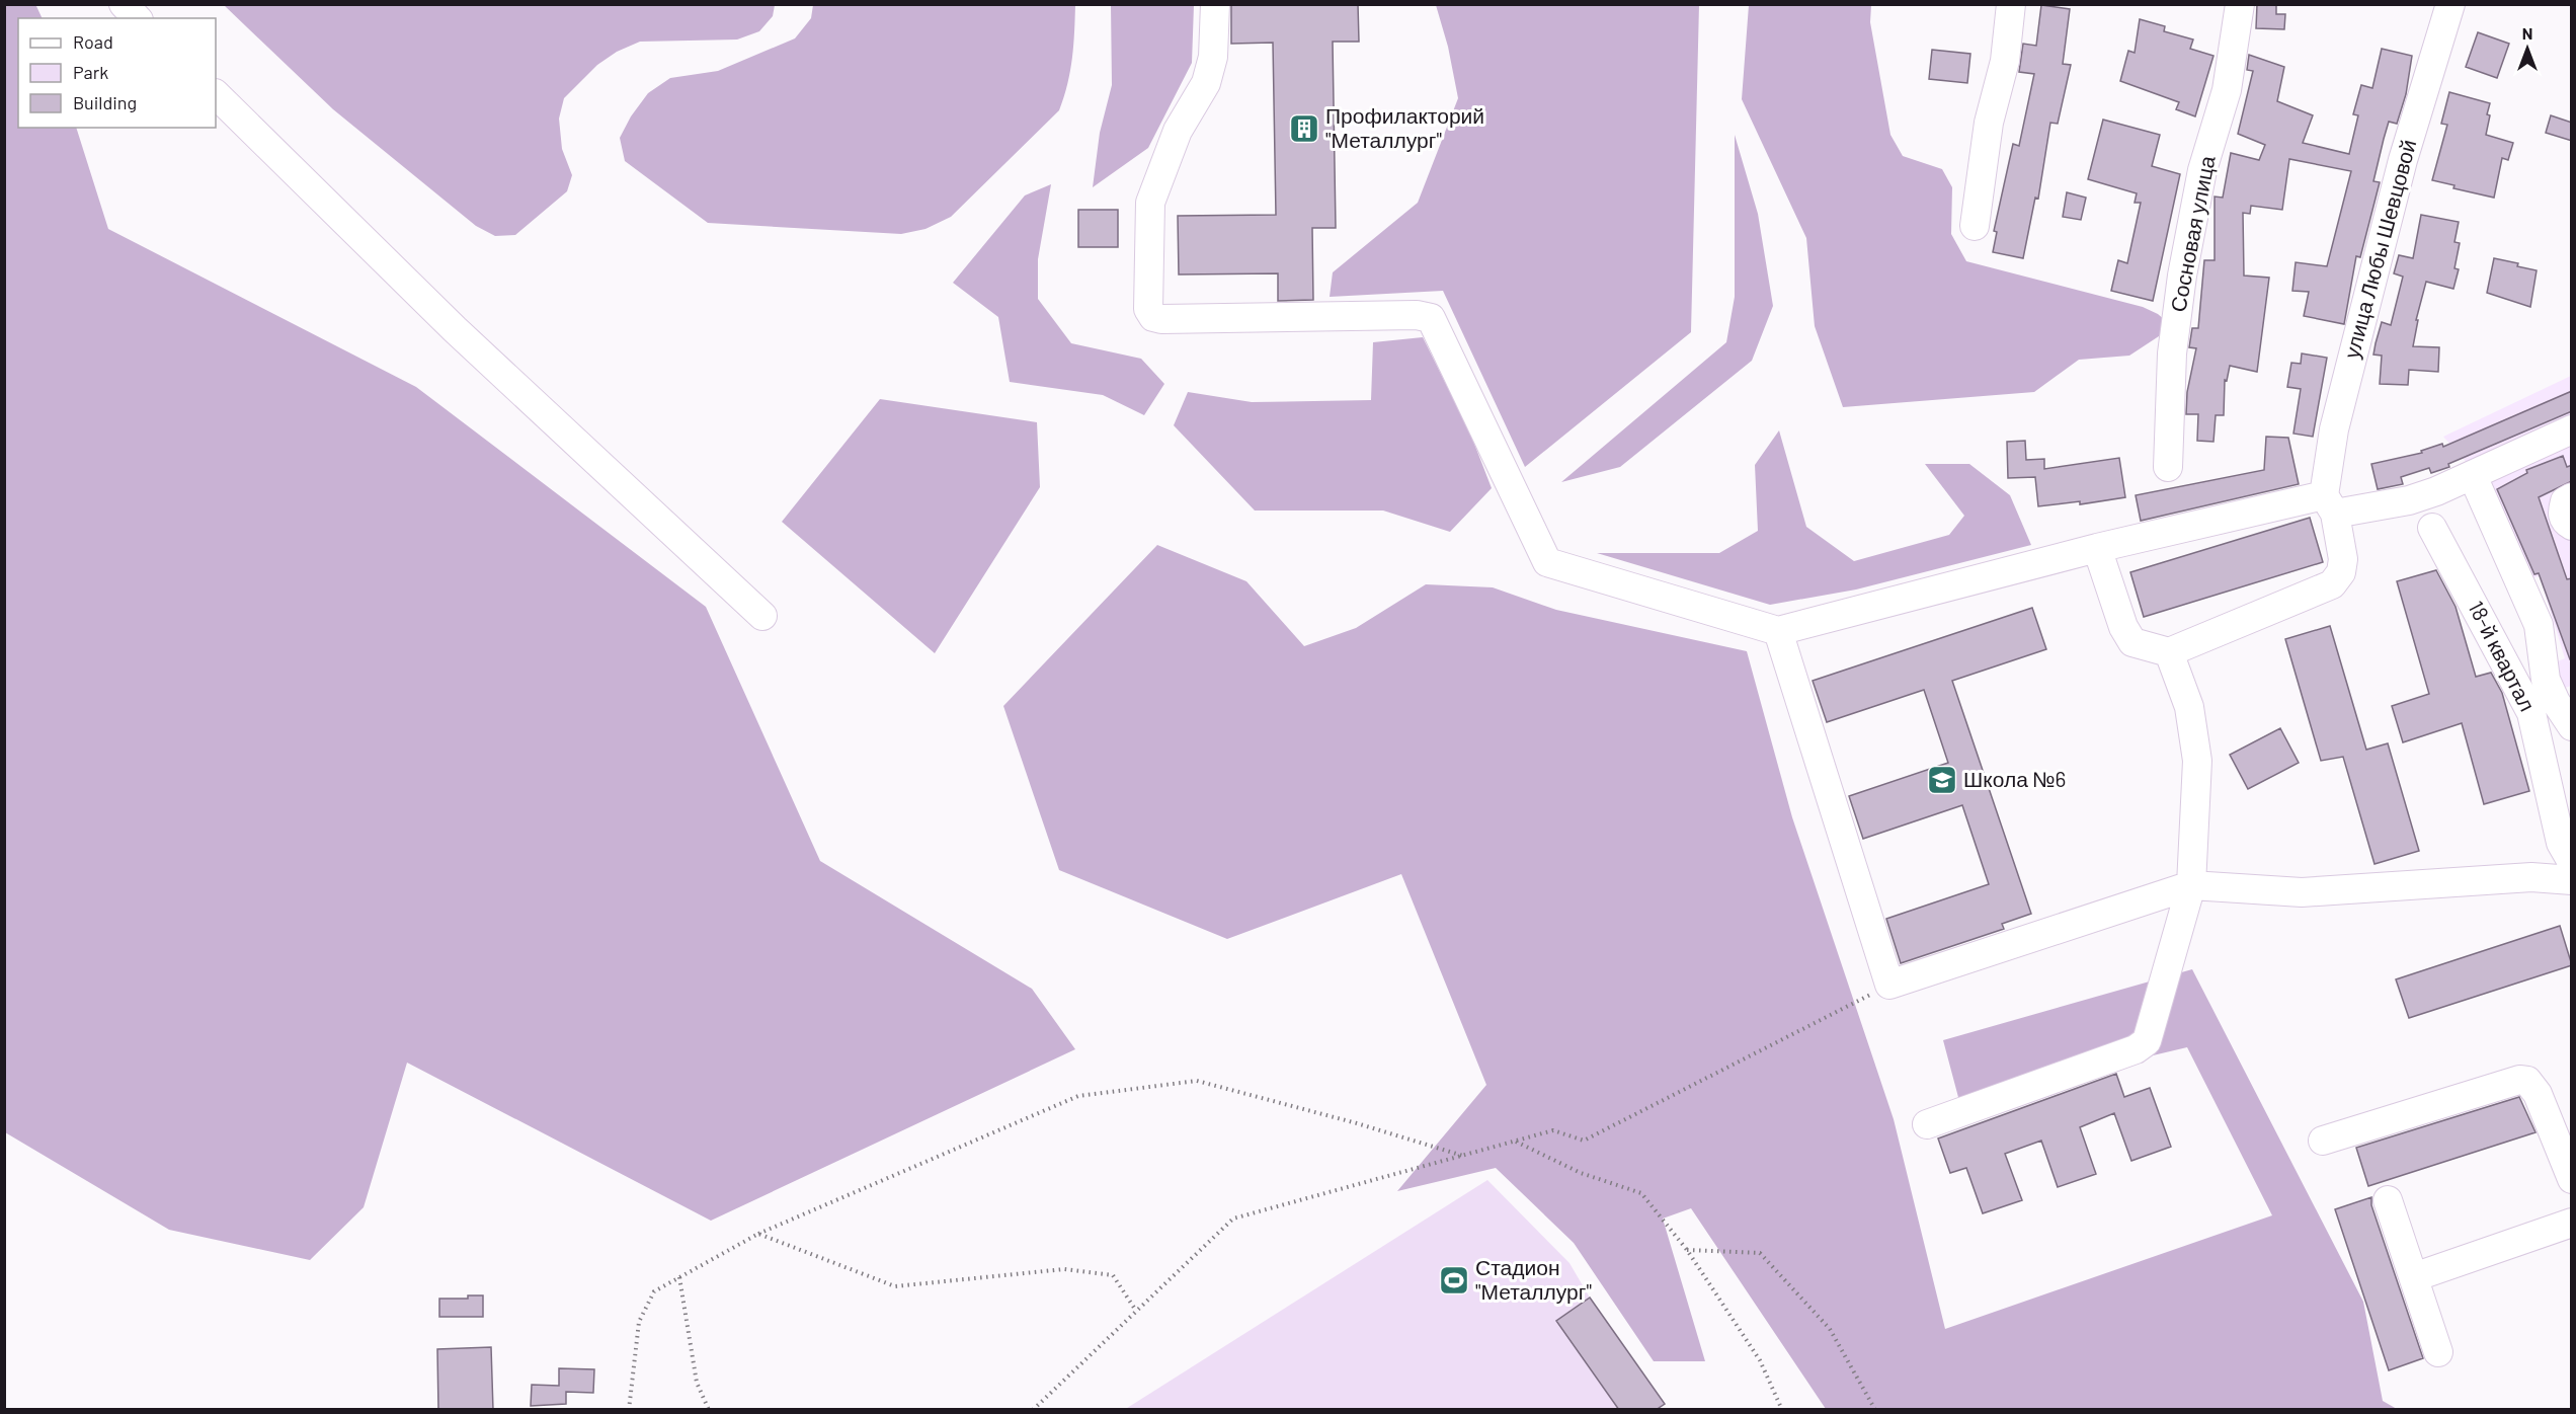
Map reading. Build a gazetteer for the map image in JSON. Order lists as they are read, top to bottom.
{
  "streets": {
    "street": ["Сосновая улица", "улица Любы Шевцовой", "18-й квартал"]
  },
  "places": {
    "building": ["Профилакторий \"Металлург\""],
    "school or university": ["Школа №6"],
    "sports": ["Стадион \"Металлург\""]
  },
  "legend": ["Road", "Park", "Building"],
  "north": "top"
}
